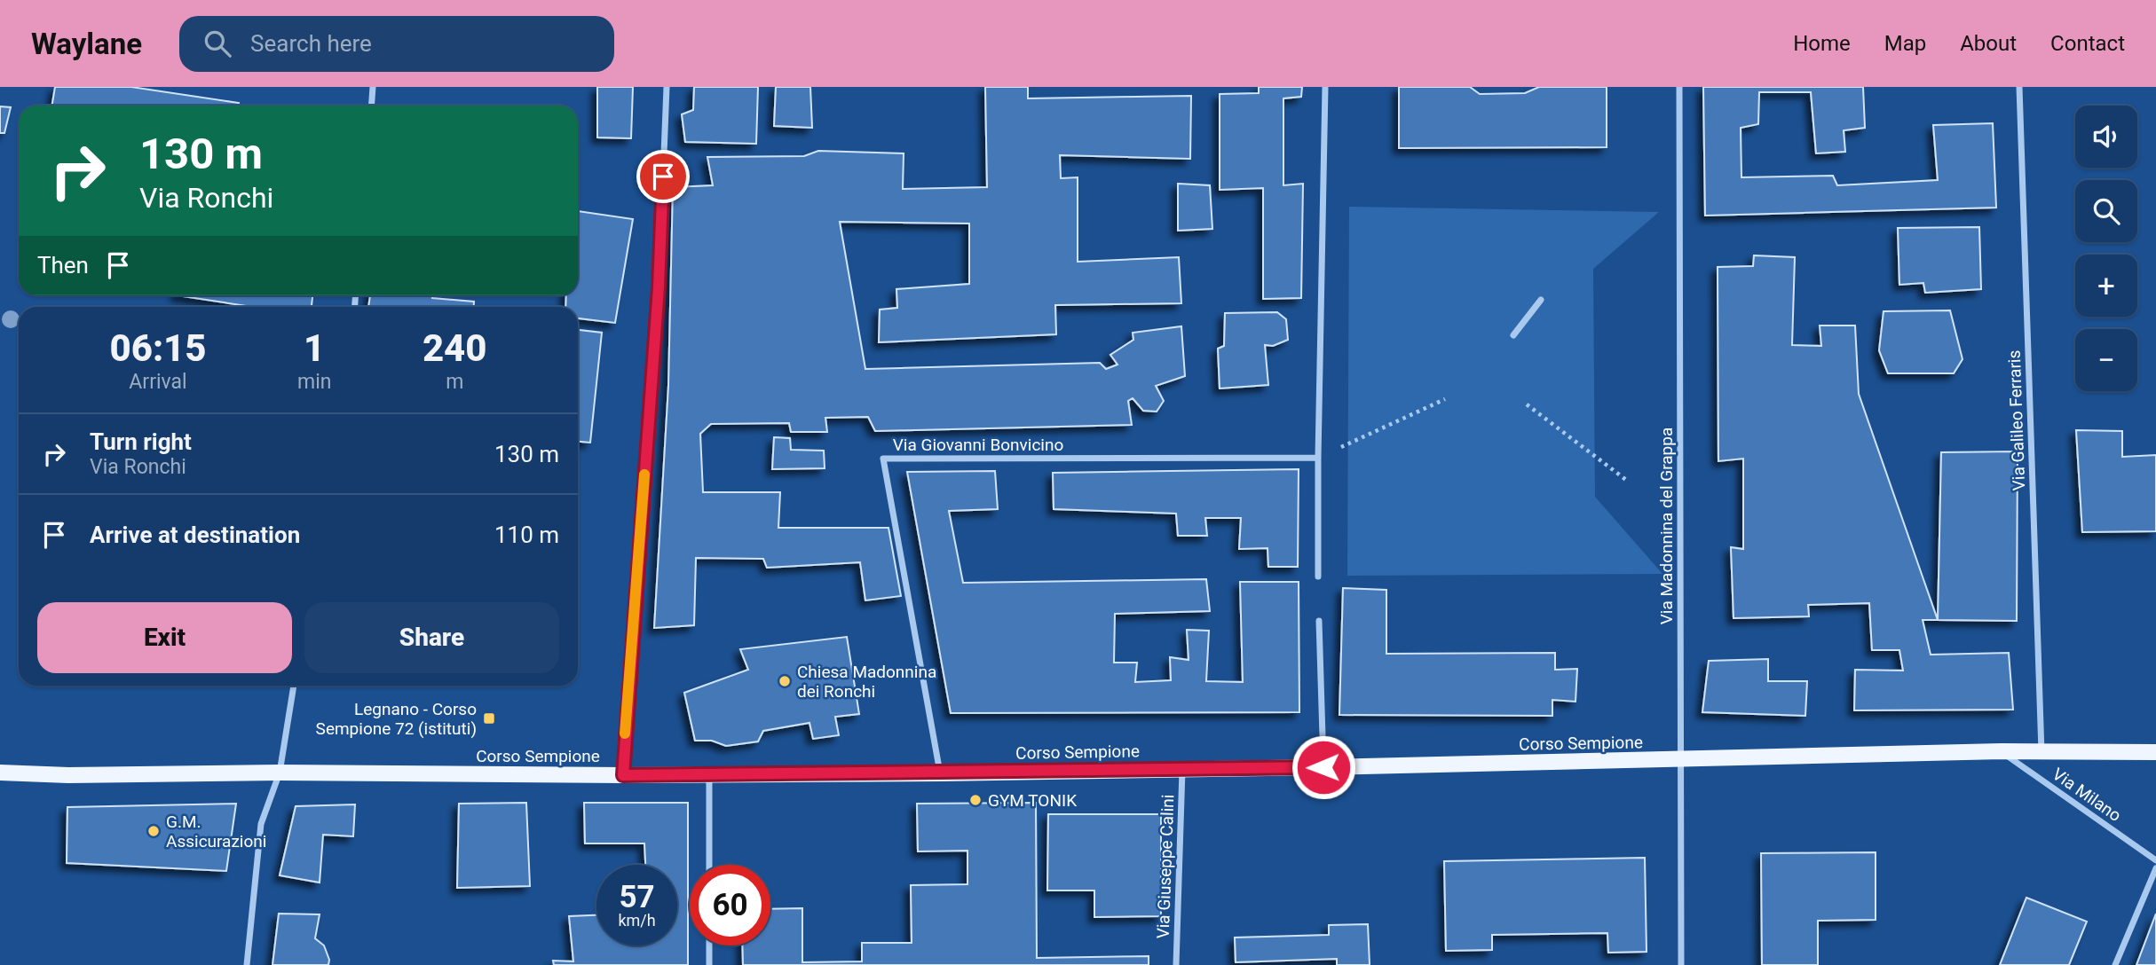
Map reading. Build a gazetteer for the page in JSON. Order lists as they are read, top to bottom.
{
  "streets": {
    "main road": ["Corso Sempione"],
    "street": [
      "Via Galileo Ferraris",
      "Via Giovanni Bonvicino",
      "Via Madonnina del Grappa",
      "Via Milano",
      "Via Giuseppe Calini"
    ]
  },
  "crossings": [
    ["Via Galileo Ferraris", "Corso Sempione"],
    ["Via Giovanni Bonvicino", "Corso Sempione"],
    ["Via Madonnina del Grappa", "Corso Sempione"],
    ["Corso Sempione", "Via Milano"],
    ["Corso Sempione", "Via Giuseppe Calini"]
  ],
  "places": {
    "other": ["Chiesa Madonnina dei Ronchi", "GYM TONIK", "G.M. Assicurazioni"],
    "transit": ["Legnano - Corso Sempione 72 (istituti)"]
  },
  "page": {
    "header": "Waylane",
    "search": "Search here",
    "nav": [
      "Home",
      "Map",
      "About",
      "Contact"
    ],
    "map_buttons": ["+", "−"],
    "turn": ["130 m", "Via Ronchi"],
    "then": "Then",
    "eta": [
      "06:15",
      "Arrival",
      "1",
      "min",
      "240",
      "m"
    ],
    "list": [
      {
        "name": "Turn right",
        "note": "Via Ronchi",
        "value": "130 m"
      },
      {
        "name": "Arrive at destination",
        "value": "110 m"
      }
    ],
    "buttons": ["Exit", "Share"],
    "speed": "57 km/h",
    "limit": "60"
  }
}
